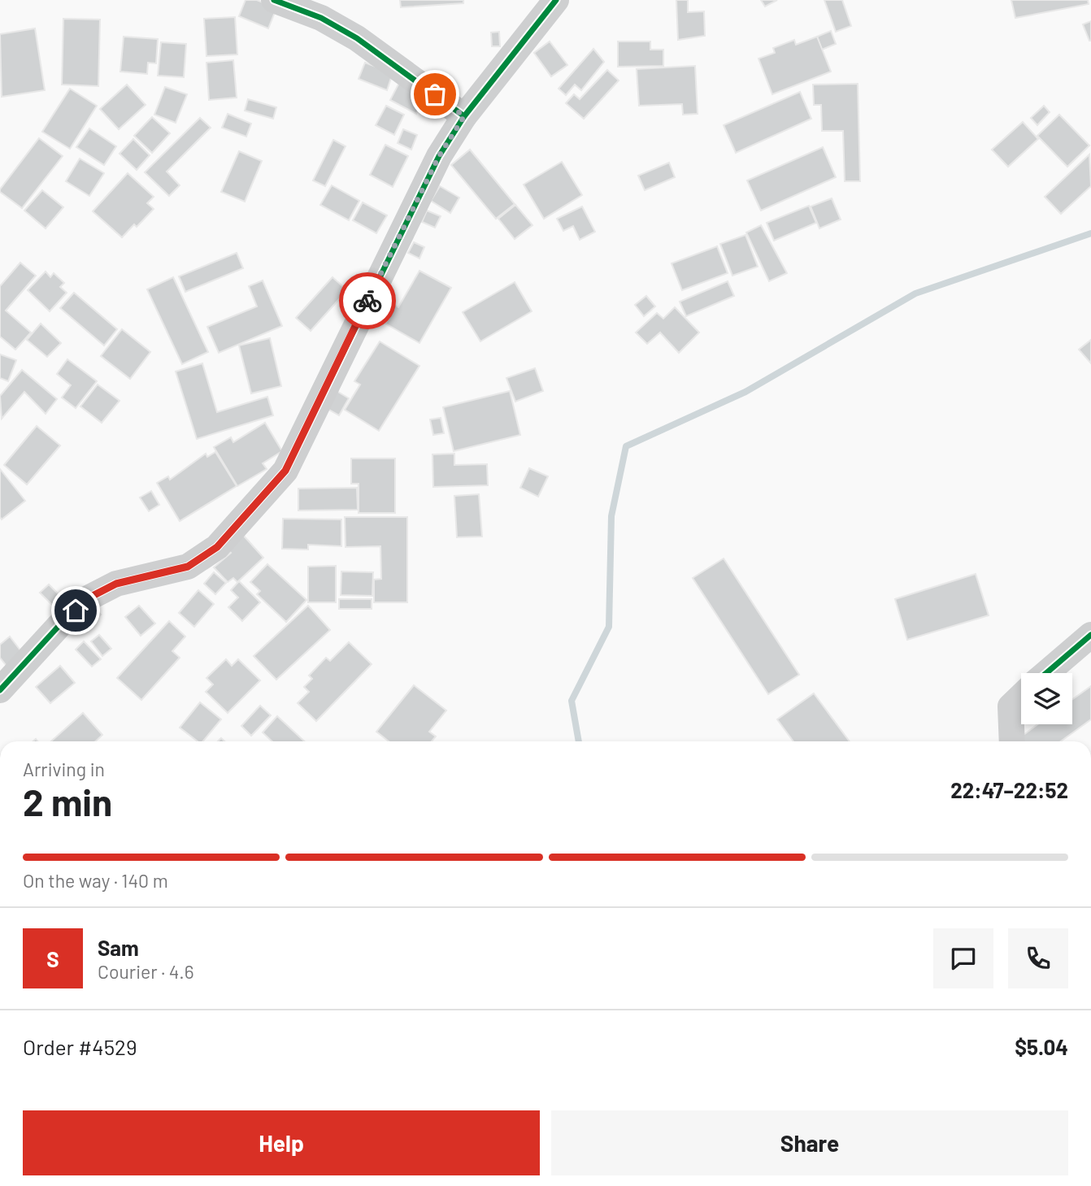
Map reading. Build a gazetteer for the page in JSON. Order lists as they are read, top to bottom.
{
  "page": {
    "heading": ["2 min", "Arriving in", "22:47–22:52"],
    "panel": [
      "Sam",
      "Courier · 4.6",
      "Order #4529",
      "$5.04"
    ],
    "bar": "On the way · 140 m",
    "round": "S",
    "buttons": ["Help", "Share"]
  }
}
